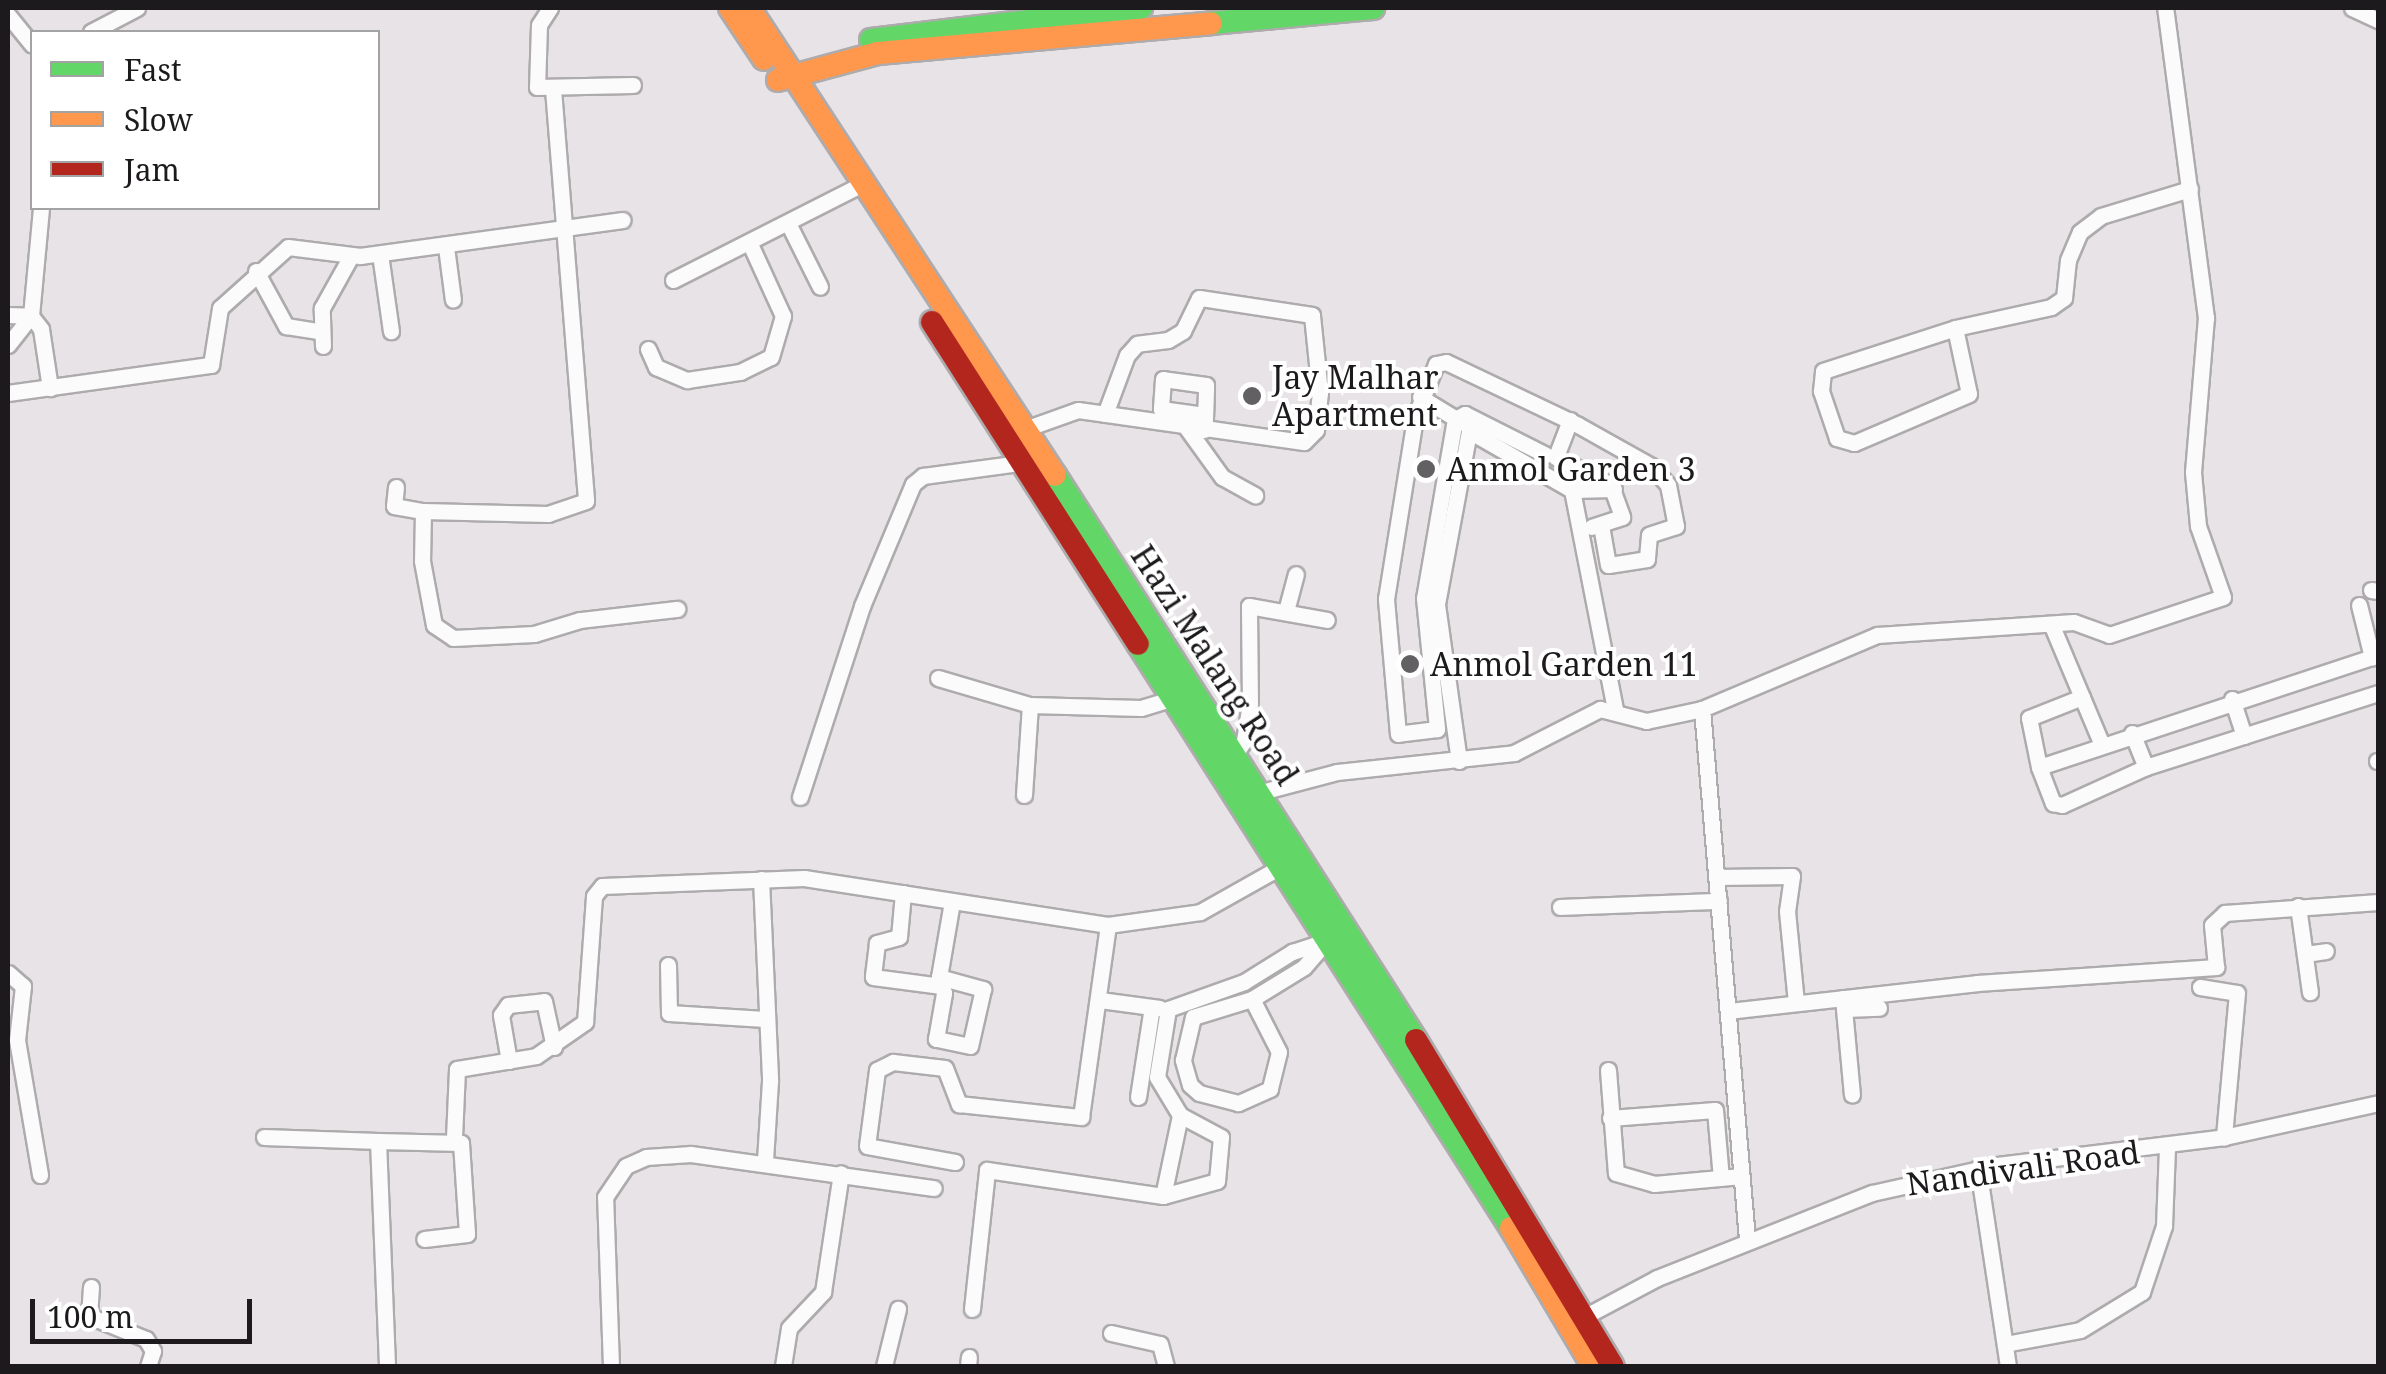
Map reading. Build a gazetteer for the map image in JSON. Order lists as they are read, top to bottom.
{
  "streets": {
    "main road": ["Hazi Malang Road"],
    "street": ["Nandivali Road"]
  },
  "crossings": [
    ["Hazi Malang Road", "Nandivali Road"]
  ],
  "places": ["Jay Malhar Apartment", "Anmol Garden 3", "Anmol Garden 11"],
  "legend": ["Fast", "Slow", "Jam"],
  "scale_bar": "100 m"
}
